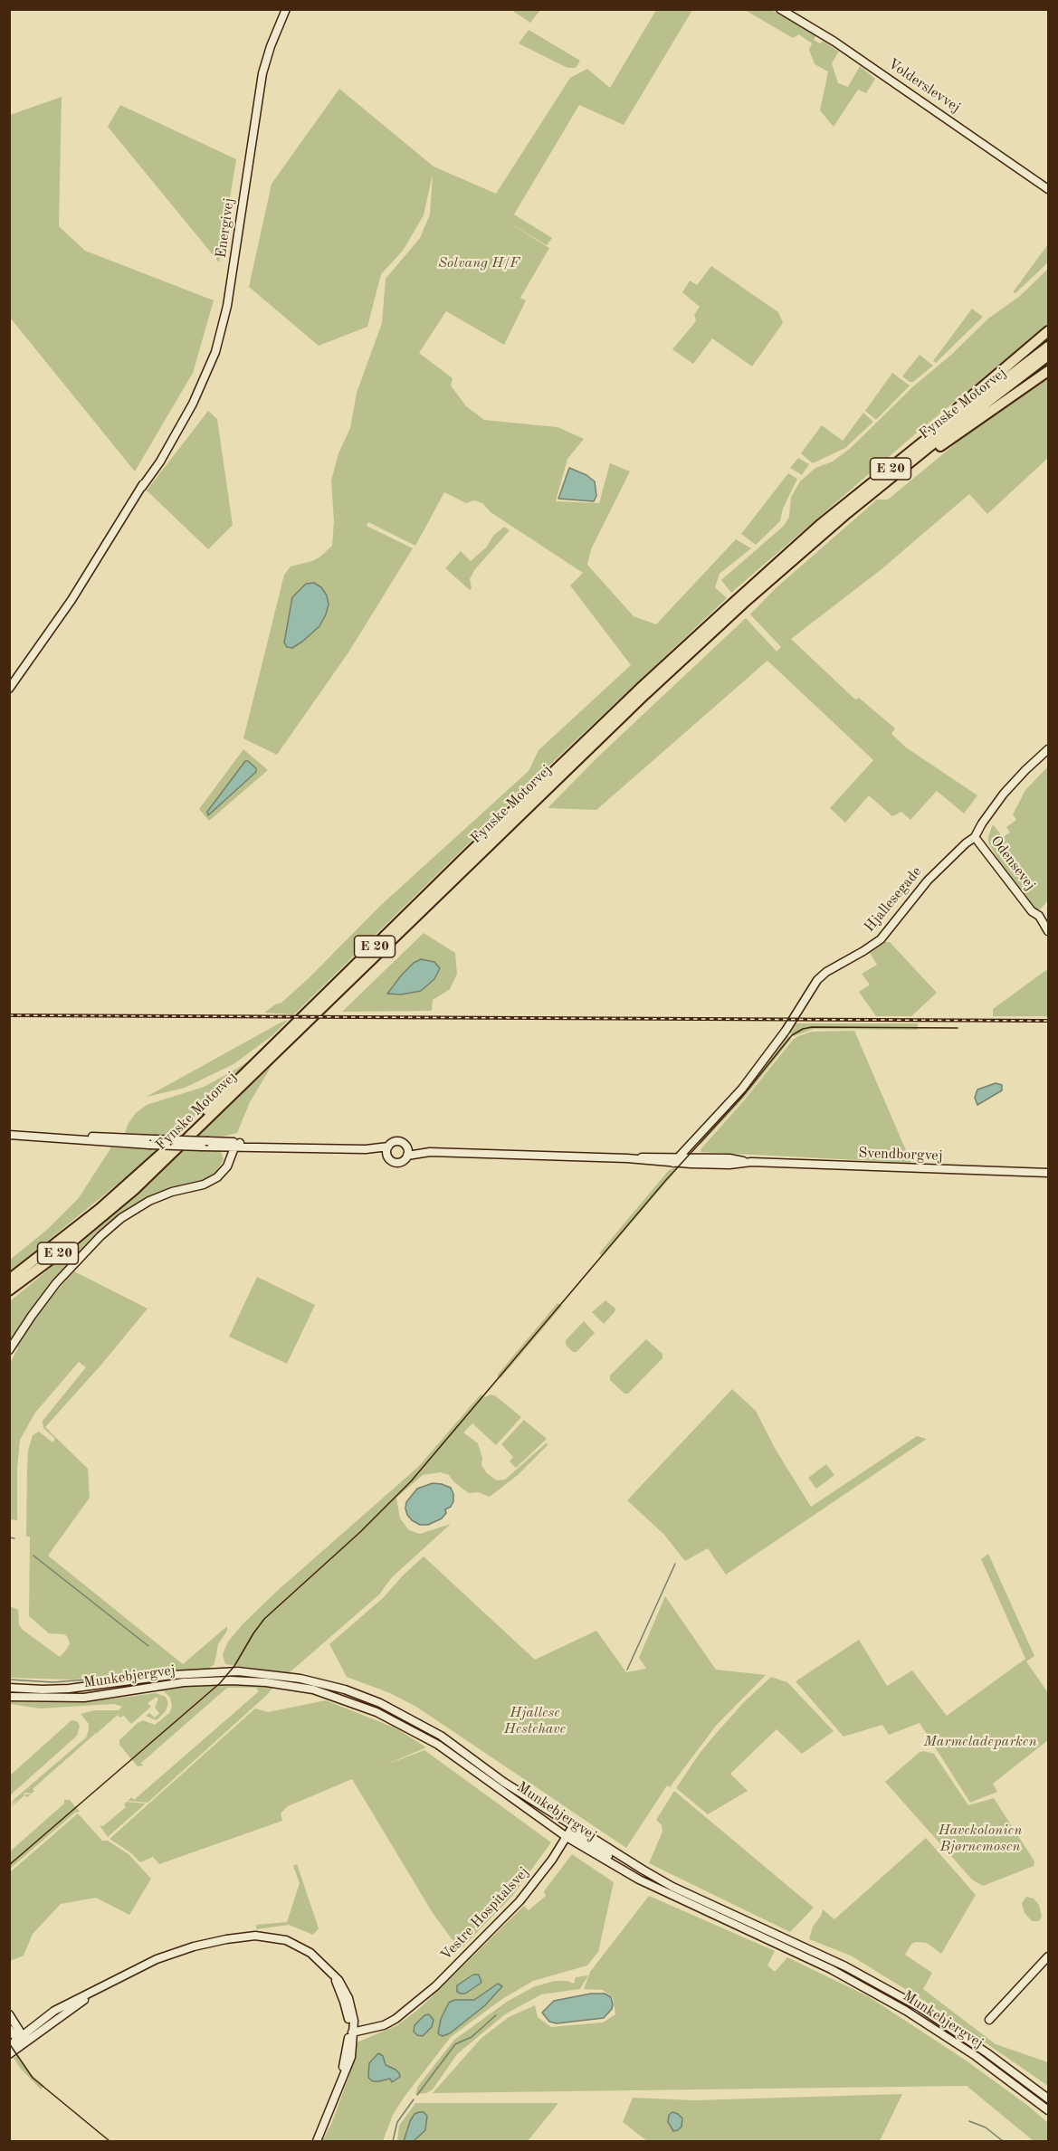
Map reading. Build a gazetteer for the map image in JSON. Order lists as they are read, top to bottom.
{
  "streets": {
    "highway": ["Fynske Motorvej", "E 20"],
    "street": [
      "Volderslevvej",
      "Energivej",
      "Odensevej",
      "Hjallesegade",
      "Svendborgvej",
      "Munkebjergvej",
      "Vestre Hospitalsvej"
    ]
  },
  "crossings": [
    ["Fynske Motorvej", "E 20"],
    ["Odensevej", "Hjallesegade"],
    ["Hjallesegade", "Svendborgvej"],
    ["Munkebjergvej", "Vestre Hospitalsvej"]
  ],
  "parks": [
    "Solvang H/F",
    "Hjallese Hestehave",
    "Marmeladeparken",
    "Havekolonien Bjørnemosen"
  ]
}
